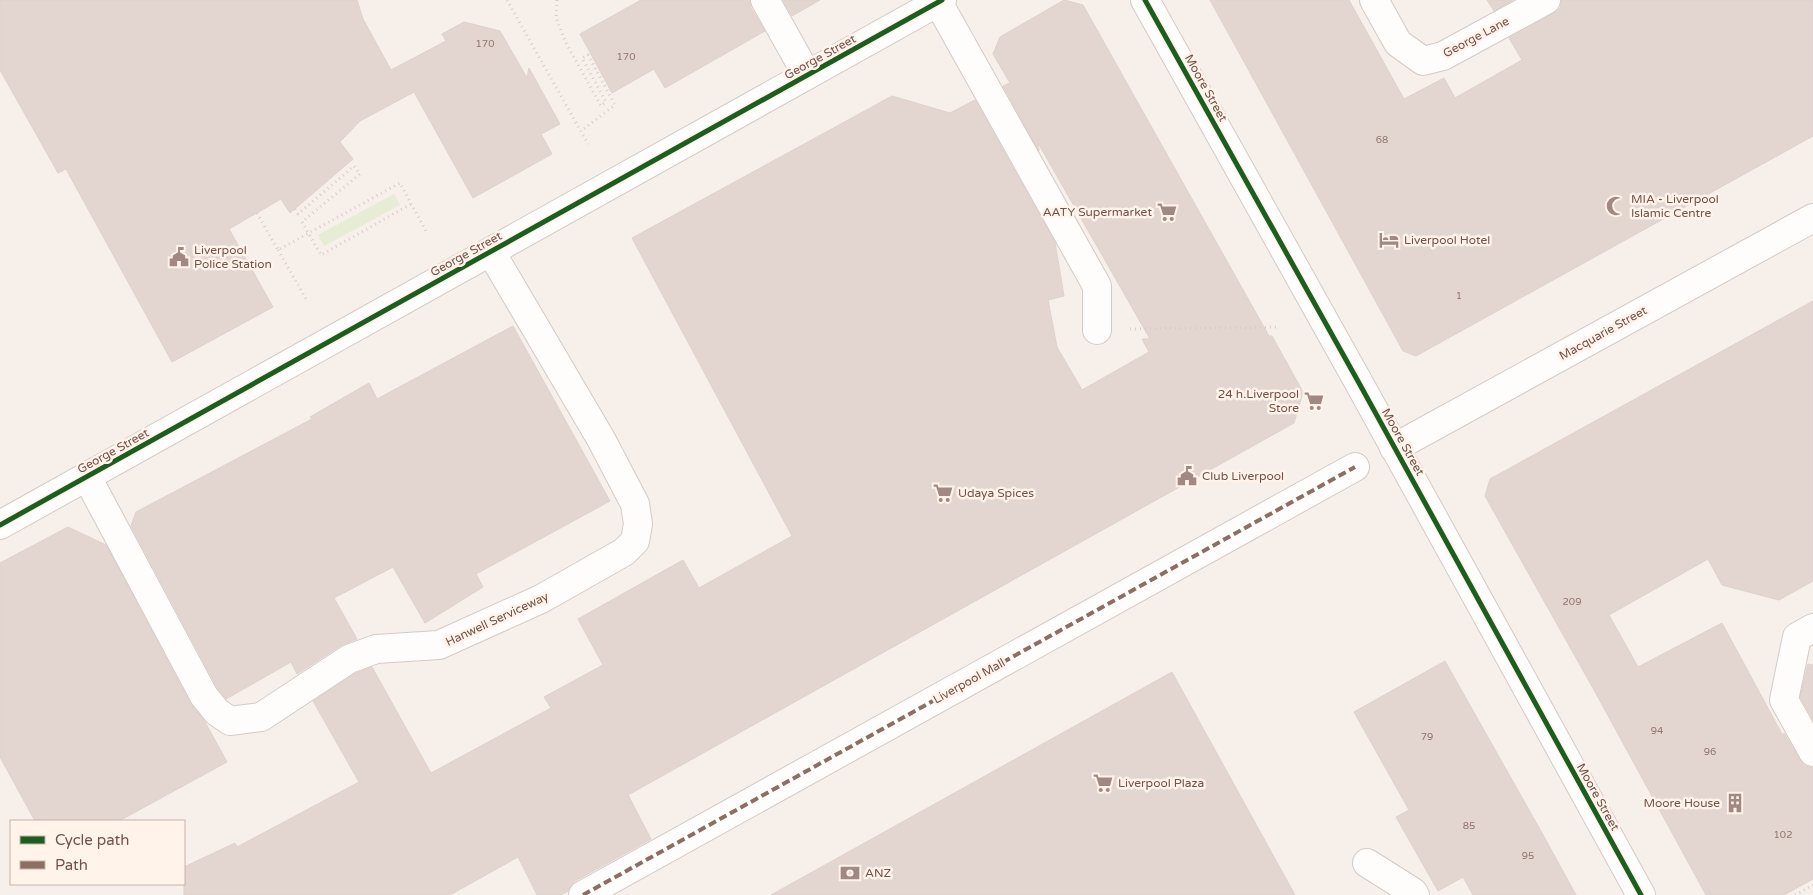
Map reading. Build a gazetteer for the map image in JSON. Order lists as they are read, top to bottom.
{
  "streets": {
    "street": [
      "George Lane",
      "George Street",
      "Moore Street",
      "Macquarie Street",
      "Hanwell Serviceway",
      "Liverpool Mall"
    ]
  },
  "crossings": [
    ["George Street", "Hanwell Serviceway"],
    ["Moore Street", "Macquarie Street"]
  ],
  "places": {
    "mosque": ["MIA - Liverpool Islamic Centre"],
    "supermarket": [
      "AATY Supermarket",
      "24 h.Liverpool Store",
      "Udaya Spices",
      "Liverpool Plaza"
    ],
    "hotel": ["Liverpool Hotel"],
    "public building": ["Liverpool Police Station", "Club Liverpool"],
    "building": ["Moore House"],
    "bank": ["ANZ"]
  },
  "house_numbers": [
    "170",
    "170",
    "68",
    "1",
    "209",
    "94",
    "79",
    "96",
    "85",
    "102",
    "95"
  ],
  "legend": ["Cycle path", "Path"]
}
